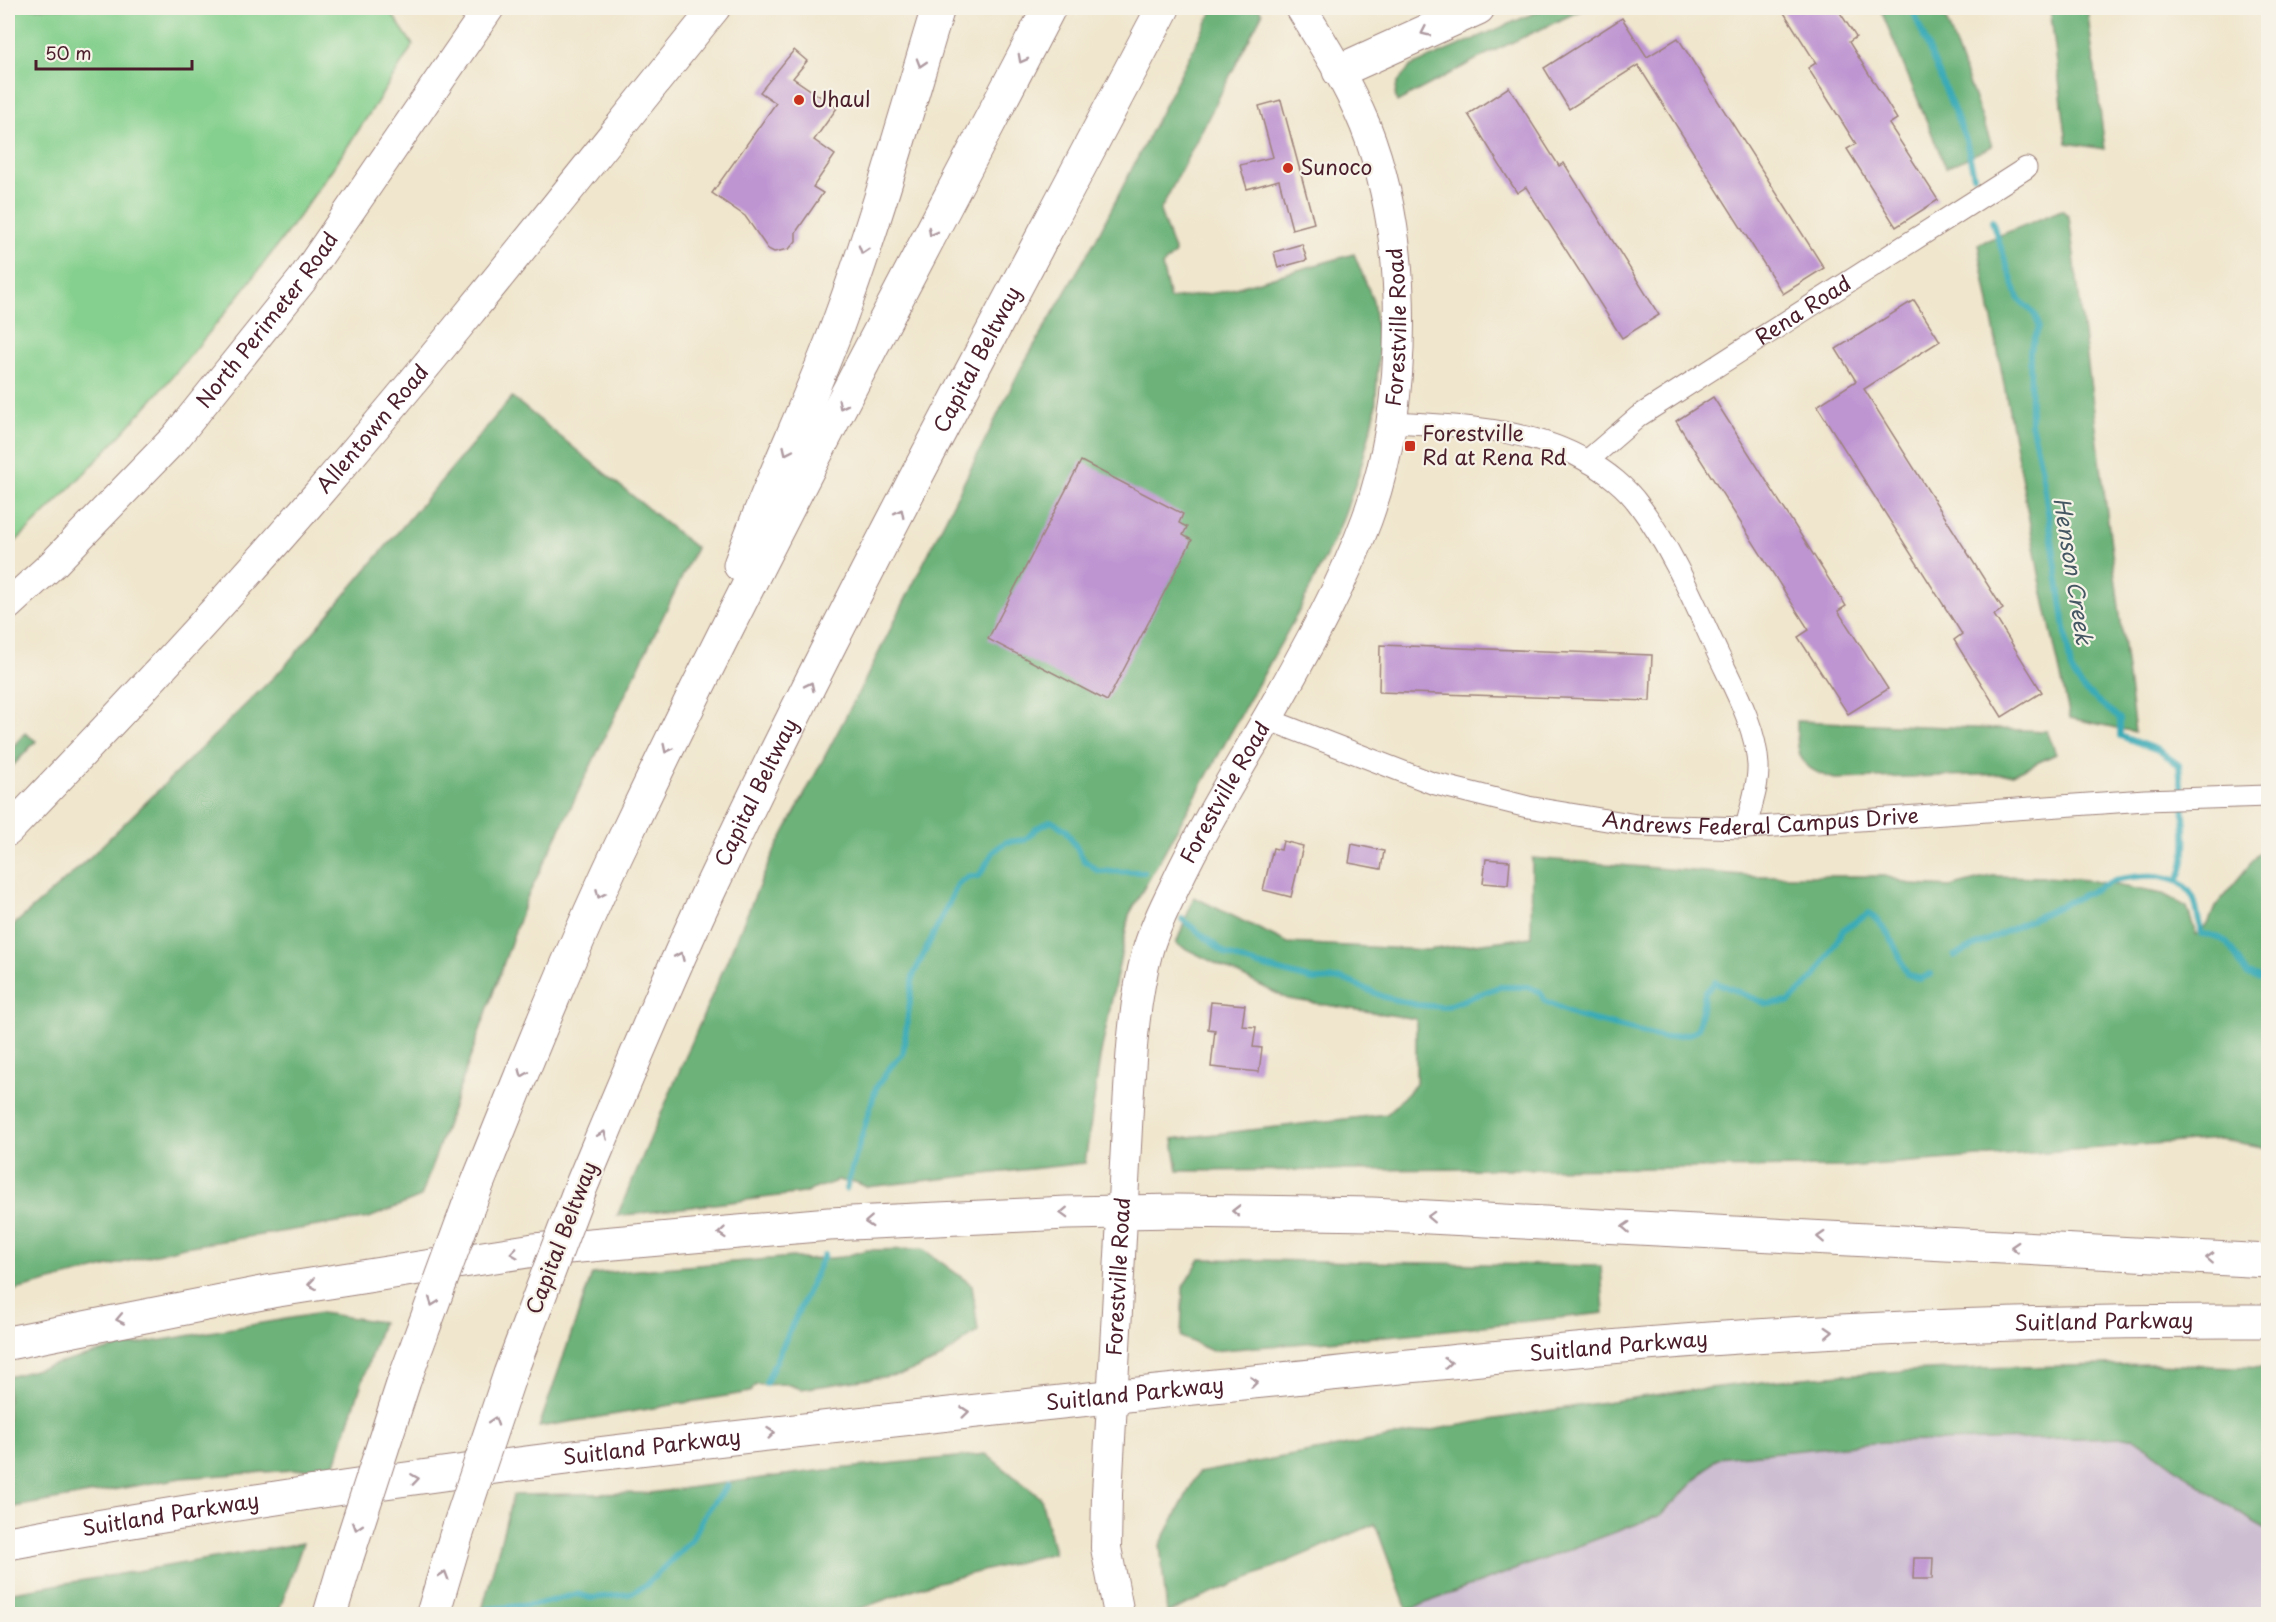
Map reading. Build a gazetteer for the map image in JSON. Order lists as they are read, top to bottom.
{
  "streets": {
    "highway": ["Capital Beltway", "Suitland Parkway"],
    "main road": ["North Perimeter Road", "Forestville Road", "Allentown Road"],
    "street": ["Rena Road", "Andrews Federal Campus Drive"]
  },
  "crossings": [
    ["Forestville Road", "Andrews Federal Campus Drive"],
    ["Forestville Road", "Suitland Parkway"]
  ],
  "water": ["Henson Creek"],
  "places": {
    "other": ["Uhaul", "Sunoco"],
    "transit": ["Forestville Rd at Rena Rd"]
  },
  "scale_bar": "50 m"
}
